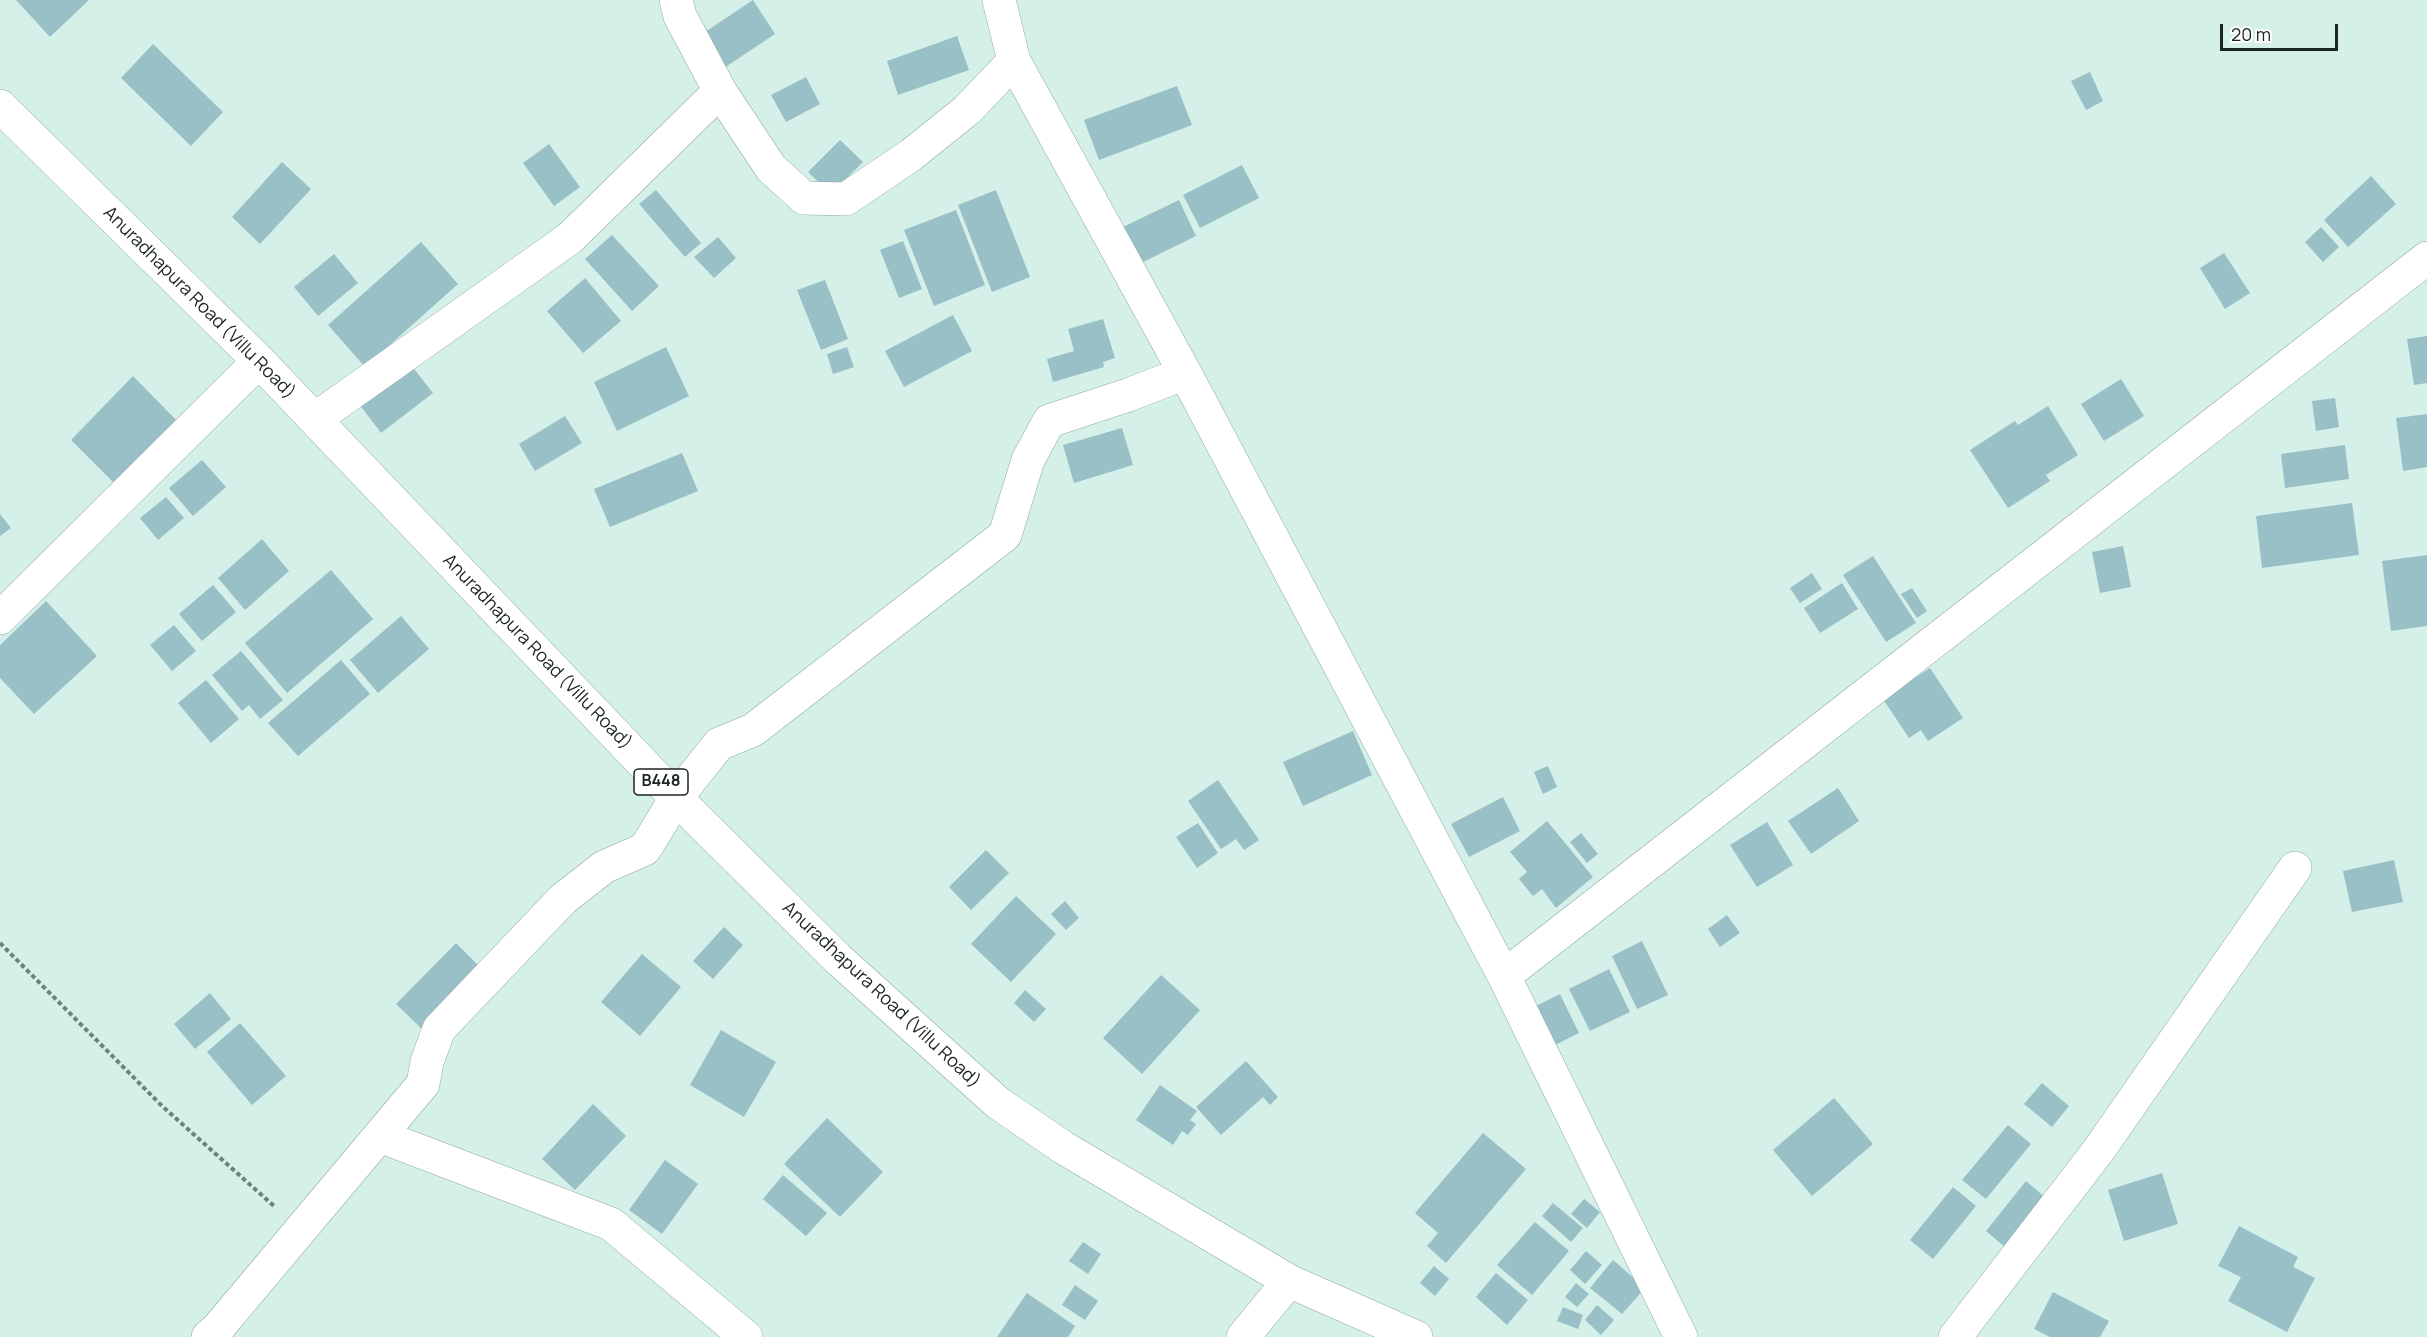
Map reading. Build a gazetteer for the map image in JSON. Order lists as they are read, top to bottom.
{
  "streets": {
    "street": ["Anuradhapura Road (Villu Road)", "B448"]
  },
  "scale_bar": "20 m"
}
